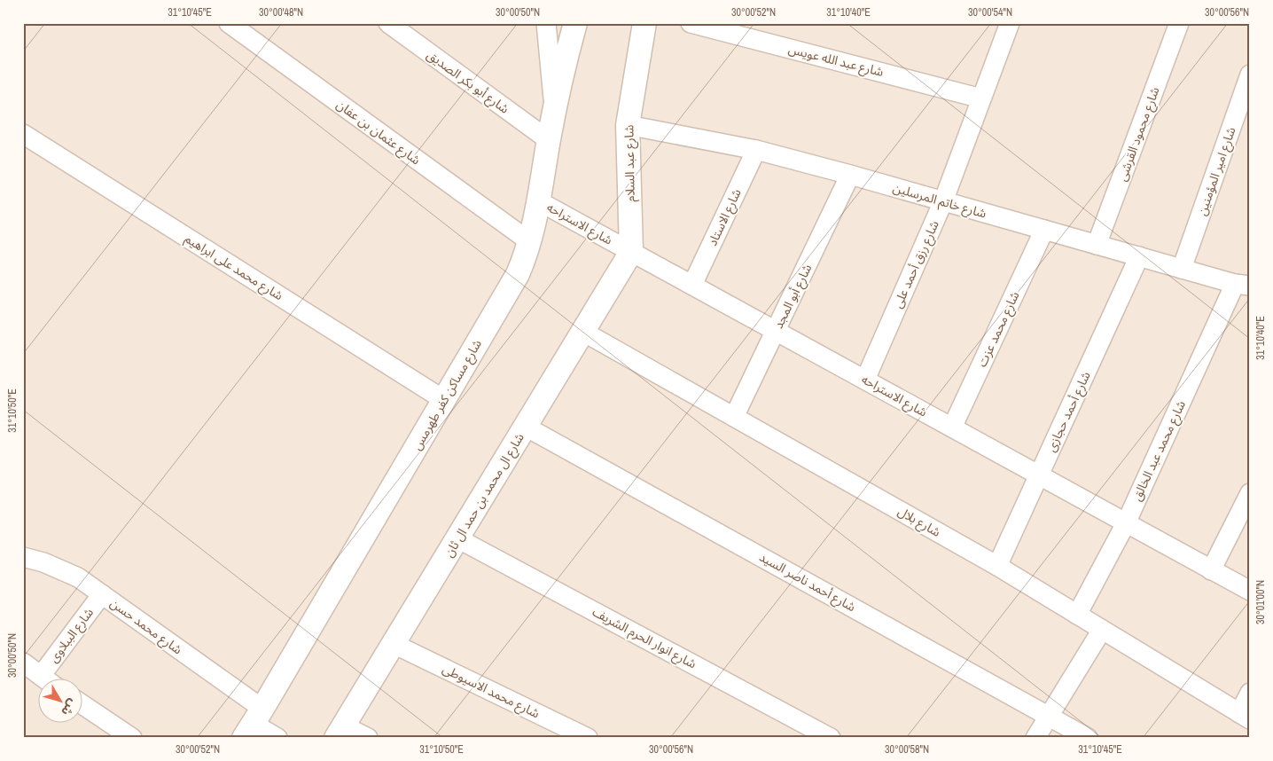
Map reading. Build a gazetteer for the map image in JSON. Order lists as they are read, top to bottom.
{
  "streets": {
    "street": [
      "شارع عبد الله عويس",
      "شارع أبو بكر الصديق",
      "شارع عثمان بن عفان",
      "شارع محمود القرشى",
      "شارع عبد السلام",
      "شارع امير المؤمنين",
      "شارع خاتم المرسلين",
      "شارع الاستاد",
      "شارع الاستراحه",
      "شارع رزق أحمد على",
      "شارع محمد على ابراهيم",
      "شارع أبو المجد",
      "شارع محمد عزت",
      "شارع مساكن كفر طهرمس",
      "شارع أحمد حجازى",
      "شارع محمد عبد الخالق",
      "شارع ال محمد بن حمد ال ثان",
      "شارع بلال",
      "شارع أحمد ناصر السيد",
      "شارع محمد حسن",
      "شارع الببلاوى",
      "شارع انوار الحرم الشريف",
      "شارع محمد الاسيوطى"
    ]
  },
  "crossings": [
    ["شارع عبد الله عويس", "شارع رزق أحمد على"],
    ["شارع أبو بكر الصديق", "شارع مساكن كفر طهرمس"],
    ["شارع عثمان بن عفان", "شارع مساكن كفر طهرمس"],
    ["شارع محمود القرشى", "شارع خاتم المرسلين"],
    ["شارع عبد السلام", "شارع خاتم المرسلين"],
    ["شارع عبد السلام", "شارع الاستراحه"],
    ["شارع عبد السلام", "شارع ال محمد بن حمد ال ثان"],
    ["شارع امير المؤمنين", "شارع خاتم المرسلين"],
    ["شارع خاتم المرسلين", "شارع الاستاد"],
    ["شارع خاتم المرسلين", "شارع رزق أحمد على"],
    ["شارع خاتم المرسلين", "شارع أبو المجد"],
    ["شارع خاتم المرسلين", "شارع محمد عزت"],
    ["شارع خاتم المرسلين", "شارع أحمد حجازى"],
    ["شارع خاتم المرسلين", "شارع محمد عبد الخالق"],
    ["شارع الاستاد", "شارع الاستراحه"],
    ["شارع الاستراحه", "شارع رزق أحمد على"],
    ["شارع الاستراحه", "شارع أبو المجد"],
    ["شارع الاستراحه", "شارع محمد عزت"],
    ["شارع الاستراحه", "شارع مساكن كفر طهرمس"],
    ["شارع الاستراحه", "شارع أحمد حجازى"],
    ["شارع الاستراحه", "شارع محمد عبد الخالق"],
    ["شارع الاستراحه", "شارع ال محمد بن حمد ال ثان"],
    ["شارع محمد على ابراهيم", "شارع مساكن كفر طهرمس"],
    ["شارع أبو المجد", "شارع بلال"],
    ["شارع مساكن كفر طهرمس", "شارع محمد حسن"],
    ["شارع أحمد حجازى", "شارع بلال"],
    ["شارع محمد عبد الخالق", "شارع بلال"],
    ["شارع ال محمد بن حمد ال ثان", "شارع بلال"],
    ["شارع ال محمد بن حمد ال ثان", "شارع أحمد ناصر السيد"],
    ["شارع ال محمد بن حمد ال ثان", "شارع انوار الحرم الشريف"],
    ["شارع ال محمد بن حمد ال ثان", "شارع محمد الاسيوطى"],
    ["شارع محمد حسن", "شارع الببلاوى"]
  ],
  "north": "bottom right",
  "coordinates": [
    "31°10'45\"E",
    "30°00'48\"N",
    "30°00'50\"N",
    "30°00'52\"N",
    "31°10'40\"E",
    "30°00'54\"N",
    "30°00'56\"N",
    "31°10'50\"E",
    "30°01'00\"N",
    "30°00'58\"N"
  ]
}
